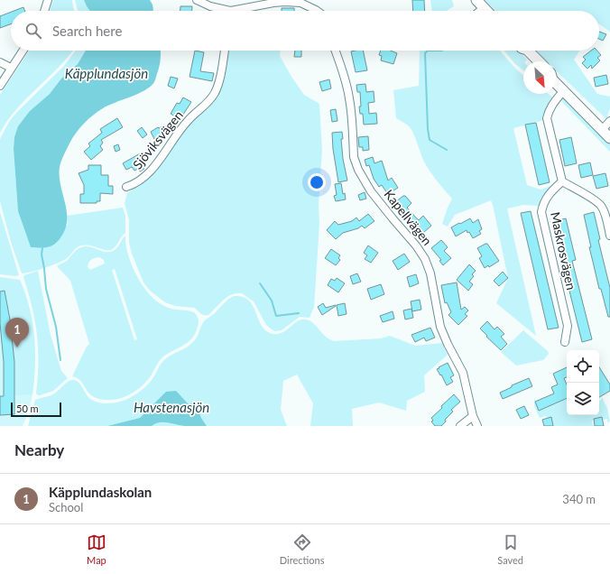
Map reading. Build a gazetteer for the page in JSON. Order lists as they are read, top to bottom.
{
  "streets": {
    "street": ["Sjöviksvägen", "Kapellvägen", "Maskrosvägen"]
  },
  "water": ["Käpplundasjön", "Havstenasjön"],
  "scale_bar": "50 m",
  "north": "bottom right",
  "page": {
    "search": "Search here",
    "pins": "1",
    "scale": "50 m",
    "heading": "Nearby",
    "list": [
      {
        "mark": "1",
        "name": "Käpplundaskolan",
        "note": "School",
        "value": "340 m"
      }
    ],
    "nav": ["Map", "Directions", "Saved"]
  }
}
